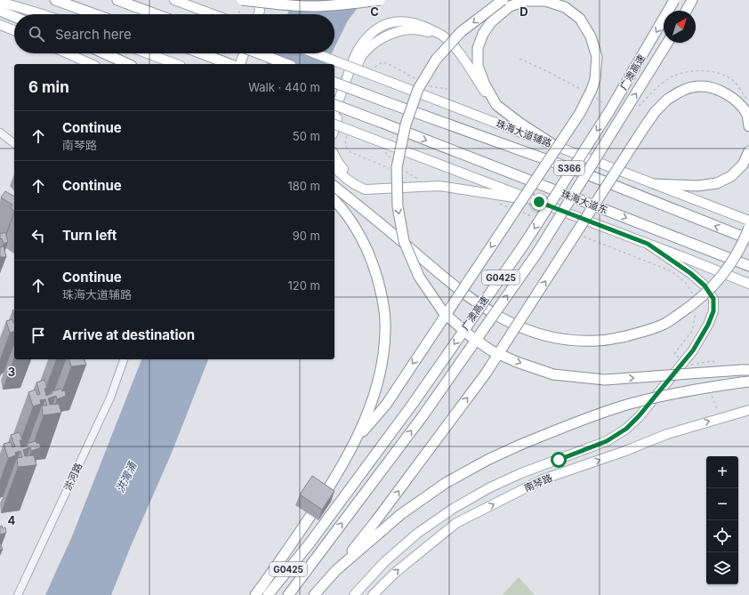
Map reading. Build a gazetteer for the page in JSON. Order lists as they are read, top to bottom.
{
  "streets": {
    "highway": [
      "广澳高速",
      "S366",
      "珠海大道东",
      "G0425"
    ],
    "main road": ["珠海大道辅路", "南琴路"],
    "street": ["洪河路"]
  },
  "one_way": ["南琴路"],
  "water": ["洪灣涌"],
  "north": "top right",
  "page": {
    "search": "Search here",
    "heading": ["6 min", "Walk · 440 m"],
    "list": [
      ["Continue", "南琴路", "50 m"],
      ["Continue", "180 m"],
      ["Turn left", "90 m"],
      ["Continue", "珠海大道辅路", "120 m"],
      "Arrive at destination"
    ],
    "map_buttons": ["+", "−"]
  },
  "grid": {
    "columns": ["C", "D"],
    "rows": ["3", "4"]
  }
}
